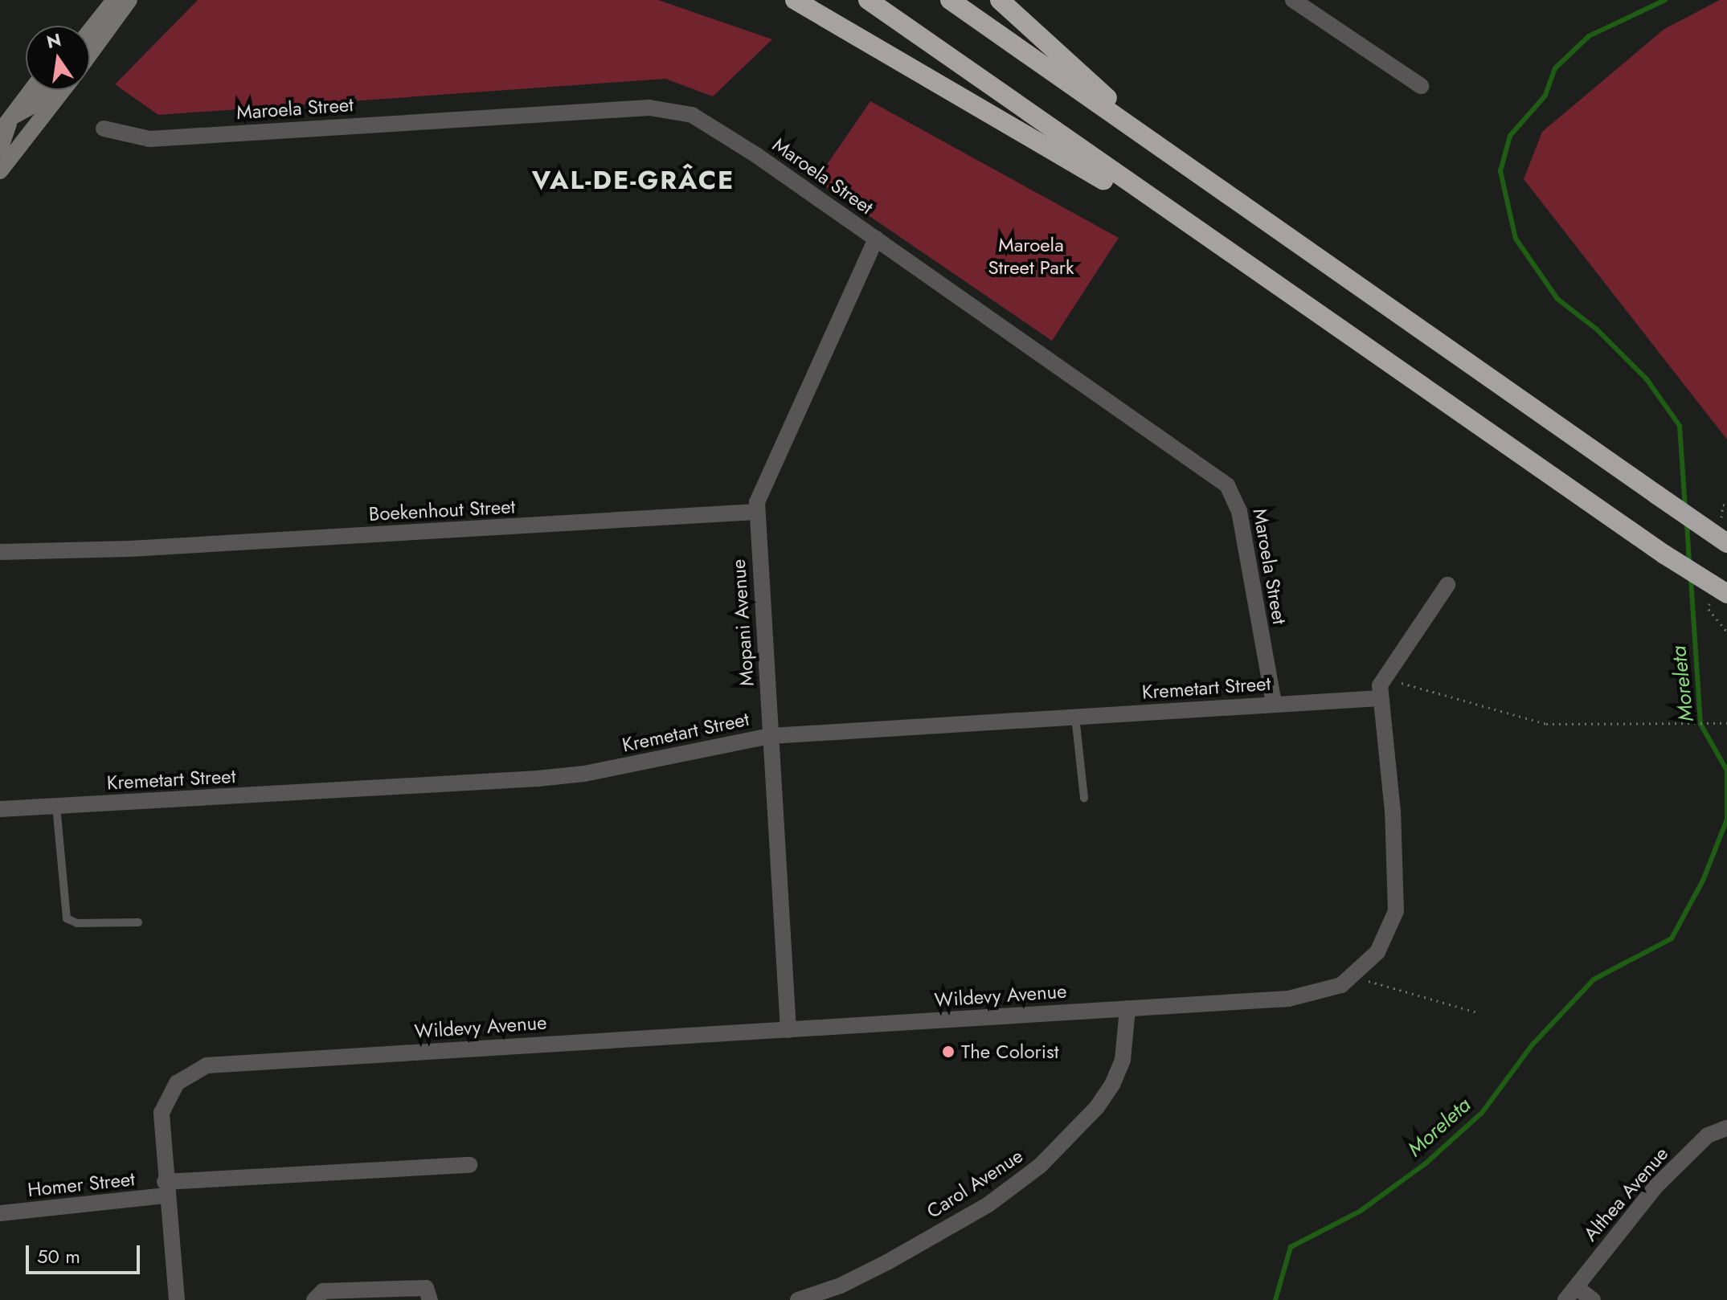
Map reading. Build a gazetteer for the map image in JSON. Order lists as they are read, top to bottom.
{
  "streets": {
    "street": [
      "Maroela Street",
      "Boekenhout Street",
      "Mopani Avenue",
      "Kremetart Street",
      "Wildevy Avenue",
      "Carol Avenue",
      "Homer Street",
      "Althea Avenue"
    ]
  },
  "crossings": [
    ["Maroela Street", "Mopani Avenue"],
    ["Maroela Street", "Kremetart Street"],
    ["Boekenhout Street", "Mopani Avenue"],
    ["Mopani Avenue", "Kremetart Street"],
    ["Mopani Avenue", "Wildevy Avenue"],
    ["Kremetart Street", "Wildevy Avenue"],
    ["Wildevy Avenue", "Carol Avenue"],
    ["Wildevy Avenue", "Homer Street"]
  ],
  "districts": ["VAL-DE-GRÂCE"],
  "water": ["Moreleta"],
  "parks": ["Maroela Street Park"],
  "places": ["The Colorist"],
  "scale_bar": "50 m",
  "north": "top"
}
